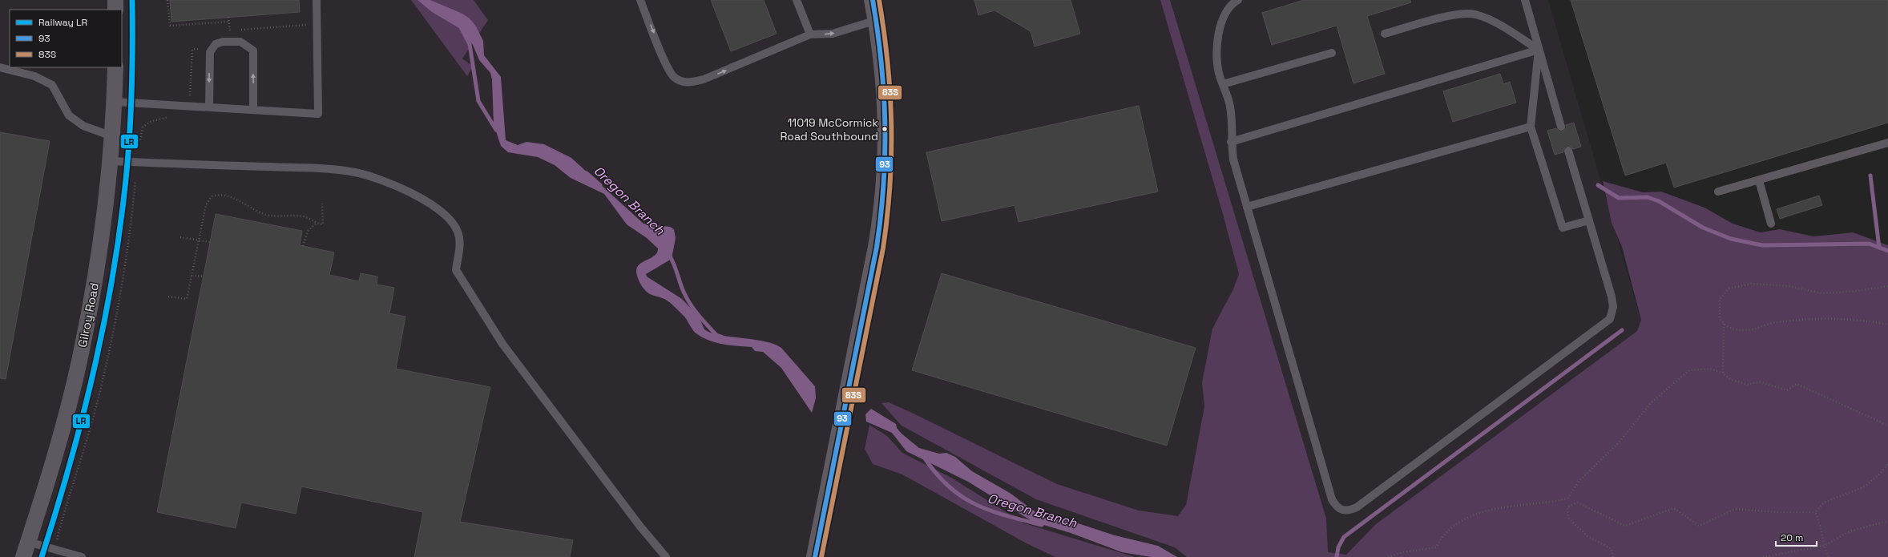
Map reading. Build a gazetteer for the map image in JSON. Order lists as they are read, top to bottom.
{
  "streets": {
    "street": ["Gilroy Road"]
  },
  "water": ["Oregon Branch"],
  "places": ["11019 McCormick Road Southbound"],
  "lines": ["rail line LR", "transit line 93", "transit line 83S"],
  "legend": ["Railway LR", "93", "83S"],
  "scale_bar": "20 m"
}
